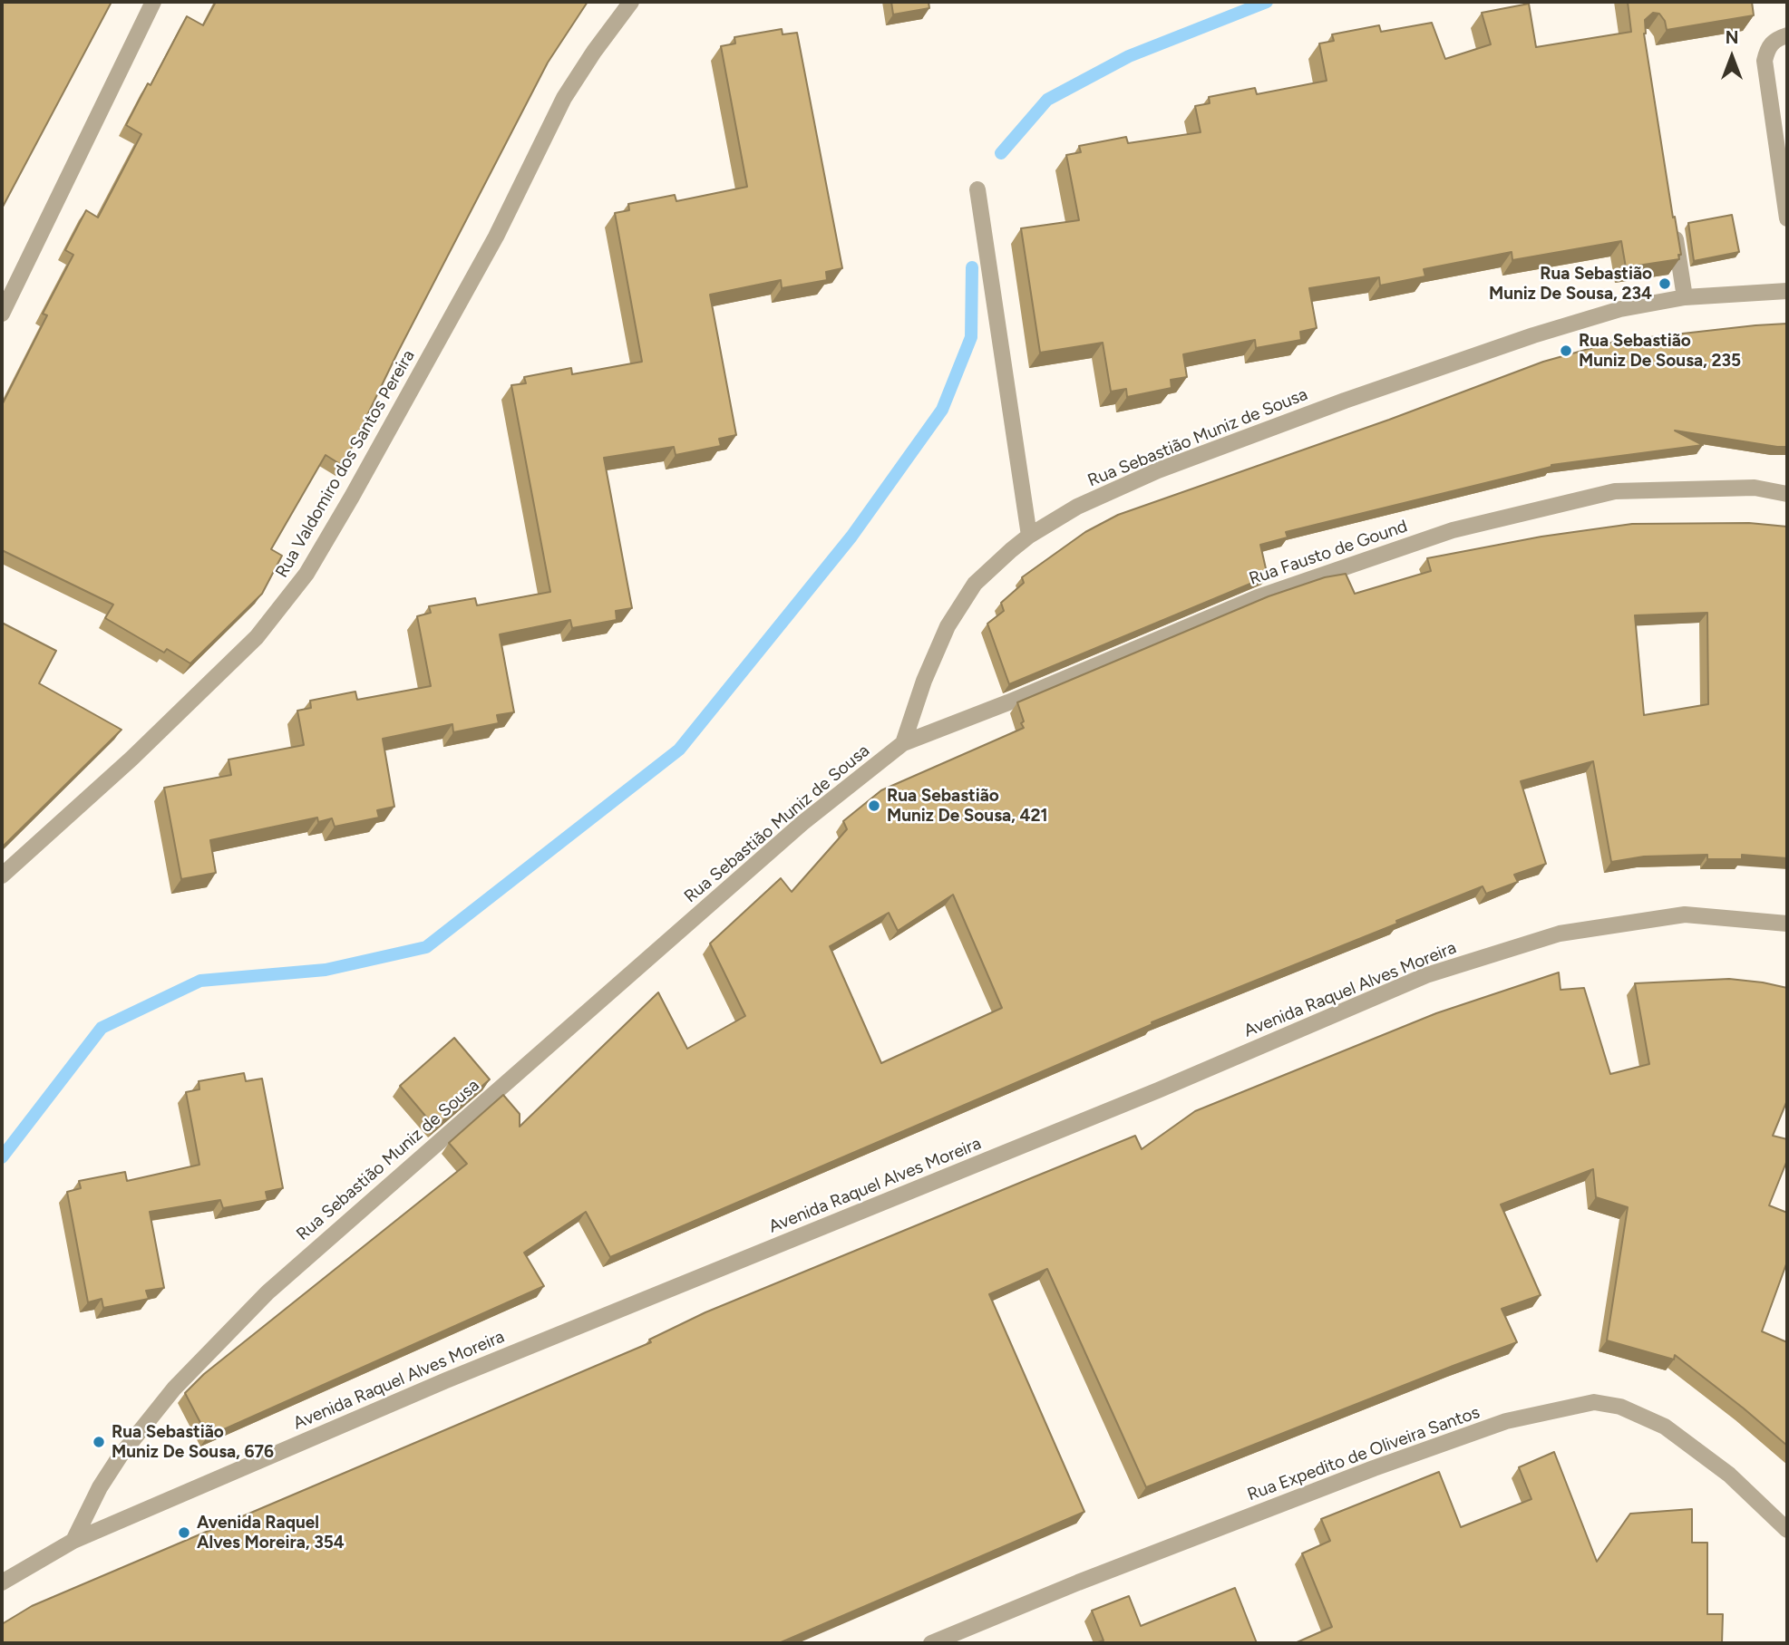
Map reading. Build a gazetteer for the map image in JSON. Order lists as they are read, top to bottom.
{
  "streets": {
    "street": [
      "Rua Sebastião Muniz de Sousa",
      "Rua Valdomiro dos Santos Pereira",
      "Rua Fausto de Gound",
      "Avenida Raquel Alves Moreira",
      "Rua Expedito de Oliveira Santos"
    ]
  },
  "crossings": [
    ["Rua Sebastião Muniz de Sousa", "Rua Fausto de Gound"],
    ["Rua Sebastião Muniz de Sousa", "Avenida Raquel Alves Moreira"]
  ],
  "places": [
    "Rua Sebastião Muniz De Sousa, 234",
    "Rua Sebastião Muniz De Sousa, 235",
    "Rua Sebastião Muniz De Sousa, 421",
    "Rua Sebastião Muniz De Sousa, 676",
    "Avenida Raquel Alves Moreira, 354"
  ],
  "north": "top"
}
